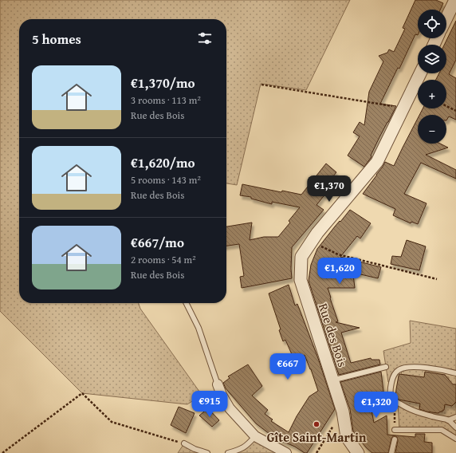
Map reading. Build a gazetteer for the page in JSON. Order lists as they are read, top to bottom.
{
  "streets": {
    "street": ["Rue des Bois"]
  },
  "places": ["Gîte Saint-Martin"],
  "page": {
    "map_buttons": ["+", "−"],
    "heading": "5 homes",
    "list": [
      {
        "name": "€1,370/mo",
        "note": "3 rooms · 113 m² · Rue des Bois"
      },
      {
        "name": "€1,620/mo",
        "note": "5 rooms · 143 m² · Rue des Bois"
      },
      {
        "name": "€667/mo",
        "note": "2 rooms · 54 m² · Rue des Bois"
      }
    ],
    "price": [
      "€1,370",
      "€1,620",
      "€667",
      "€915",
      "€1,320"
    ]
  }
}
